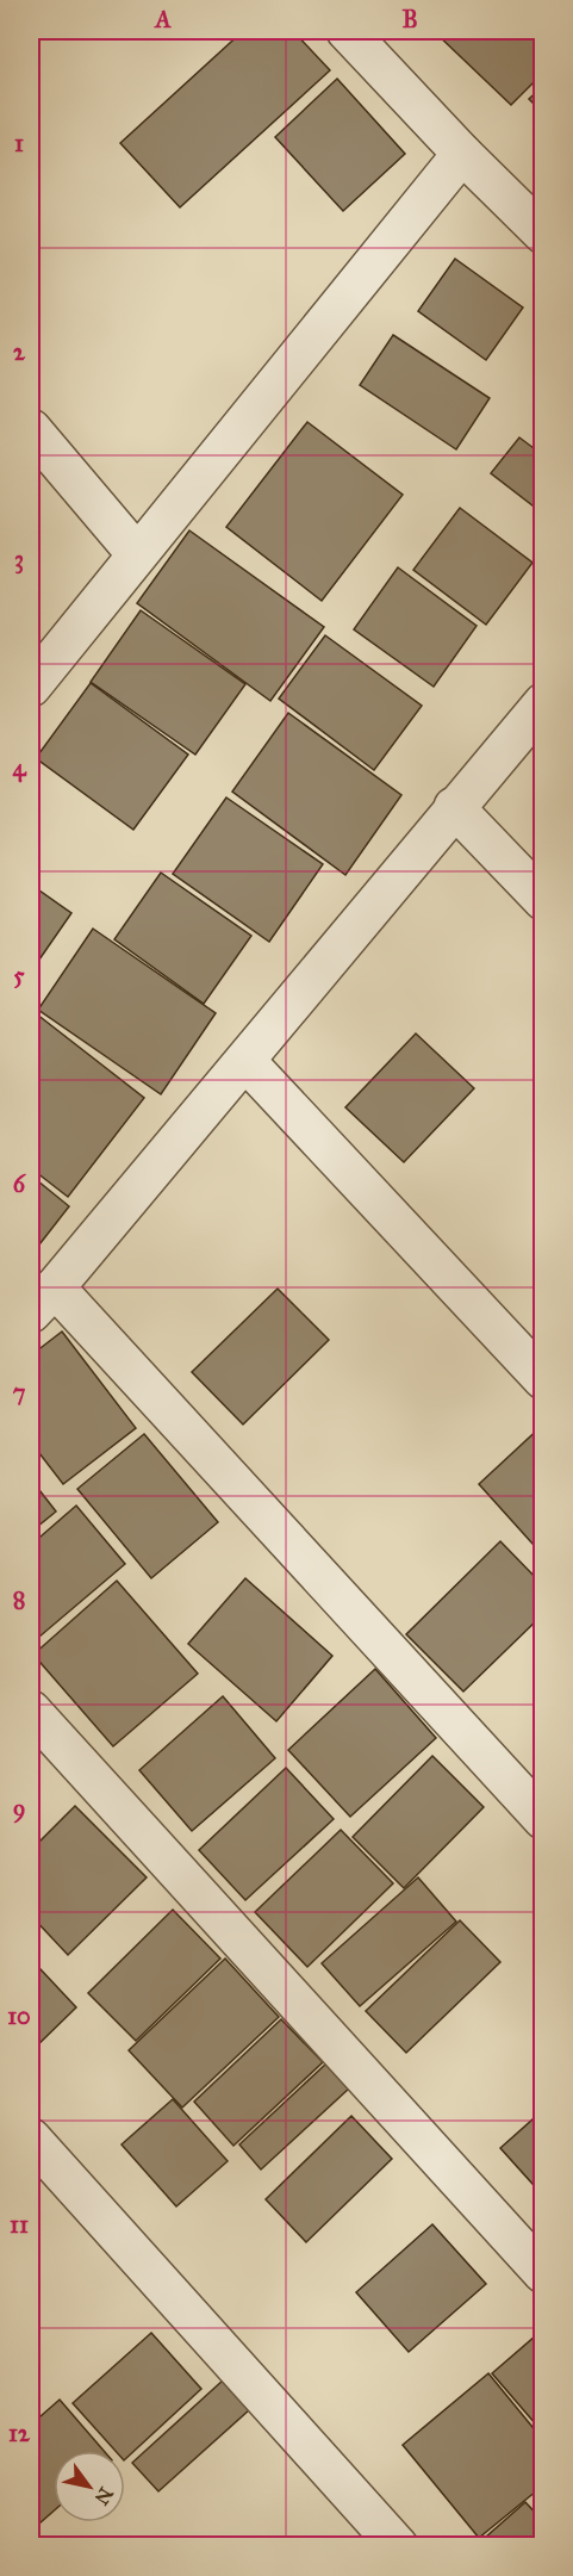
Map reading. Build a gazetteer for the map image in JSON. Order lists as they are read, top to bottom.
{
  "north": "bottom right",
  "grid": {
    "columns": ["A", "B"],
    "rows": [
      "1",
      "2",
      "3",
      "4",
      "5",
      "6",
      "7",
      "8",
      "9",
      "10",
      "11",
      "12"
    ]
  }
}
